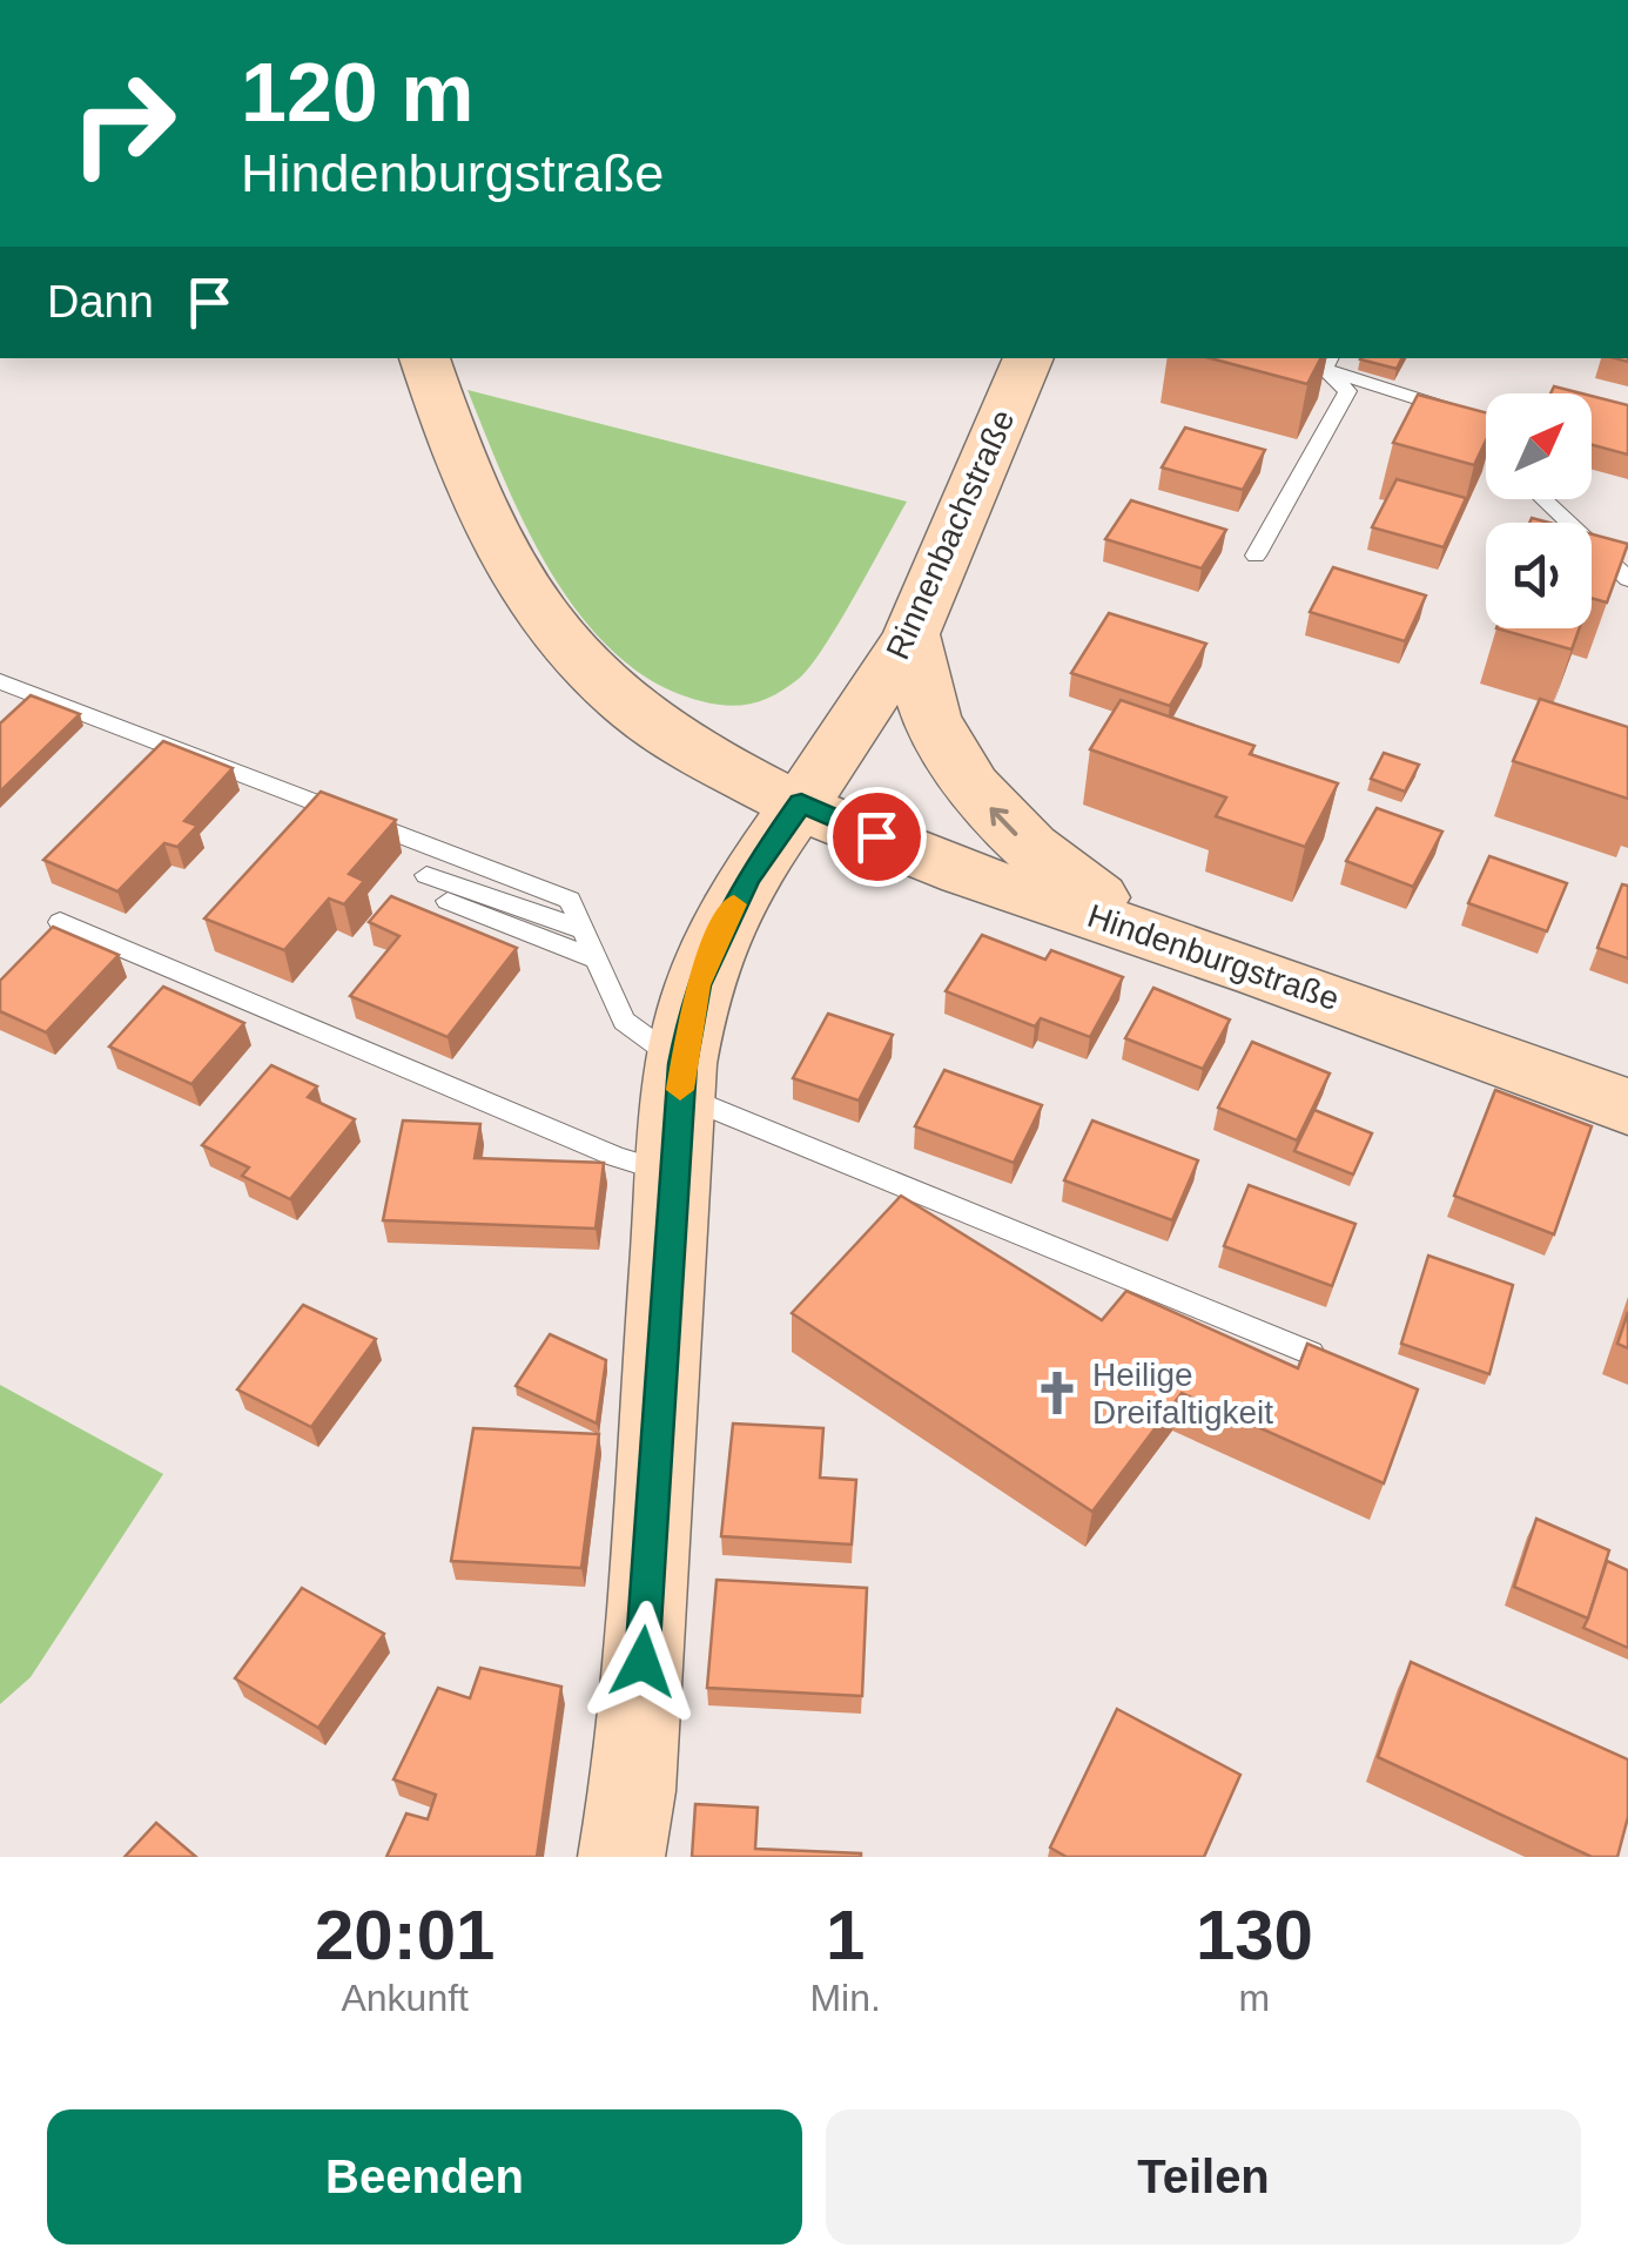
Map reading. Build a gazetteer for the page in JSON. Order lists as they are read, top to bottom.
{
  "streets": {
    "main road": ["Rinnenbachstraße", "Hindenburgstraße"]
  },
  "crossings": [
    ["Rinnenbachstraße", "Hindenburgstraße"]
  ],
  "places": {
    "church": ["Heilige Dreifaltigkeit"]
  },
  "north": "top right",
  "page": {
    "turn": ["120 m", "Hindenburgstraße"],
    "then": "Dann",
    "eta": [
      "20:01",
      "Ankunft",
      "1",
      "Min.",
      "130",
      "m"
    ],
    "buttons": ["Beenden", "Teilen"]
  }
}
